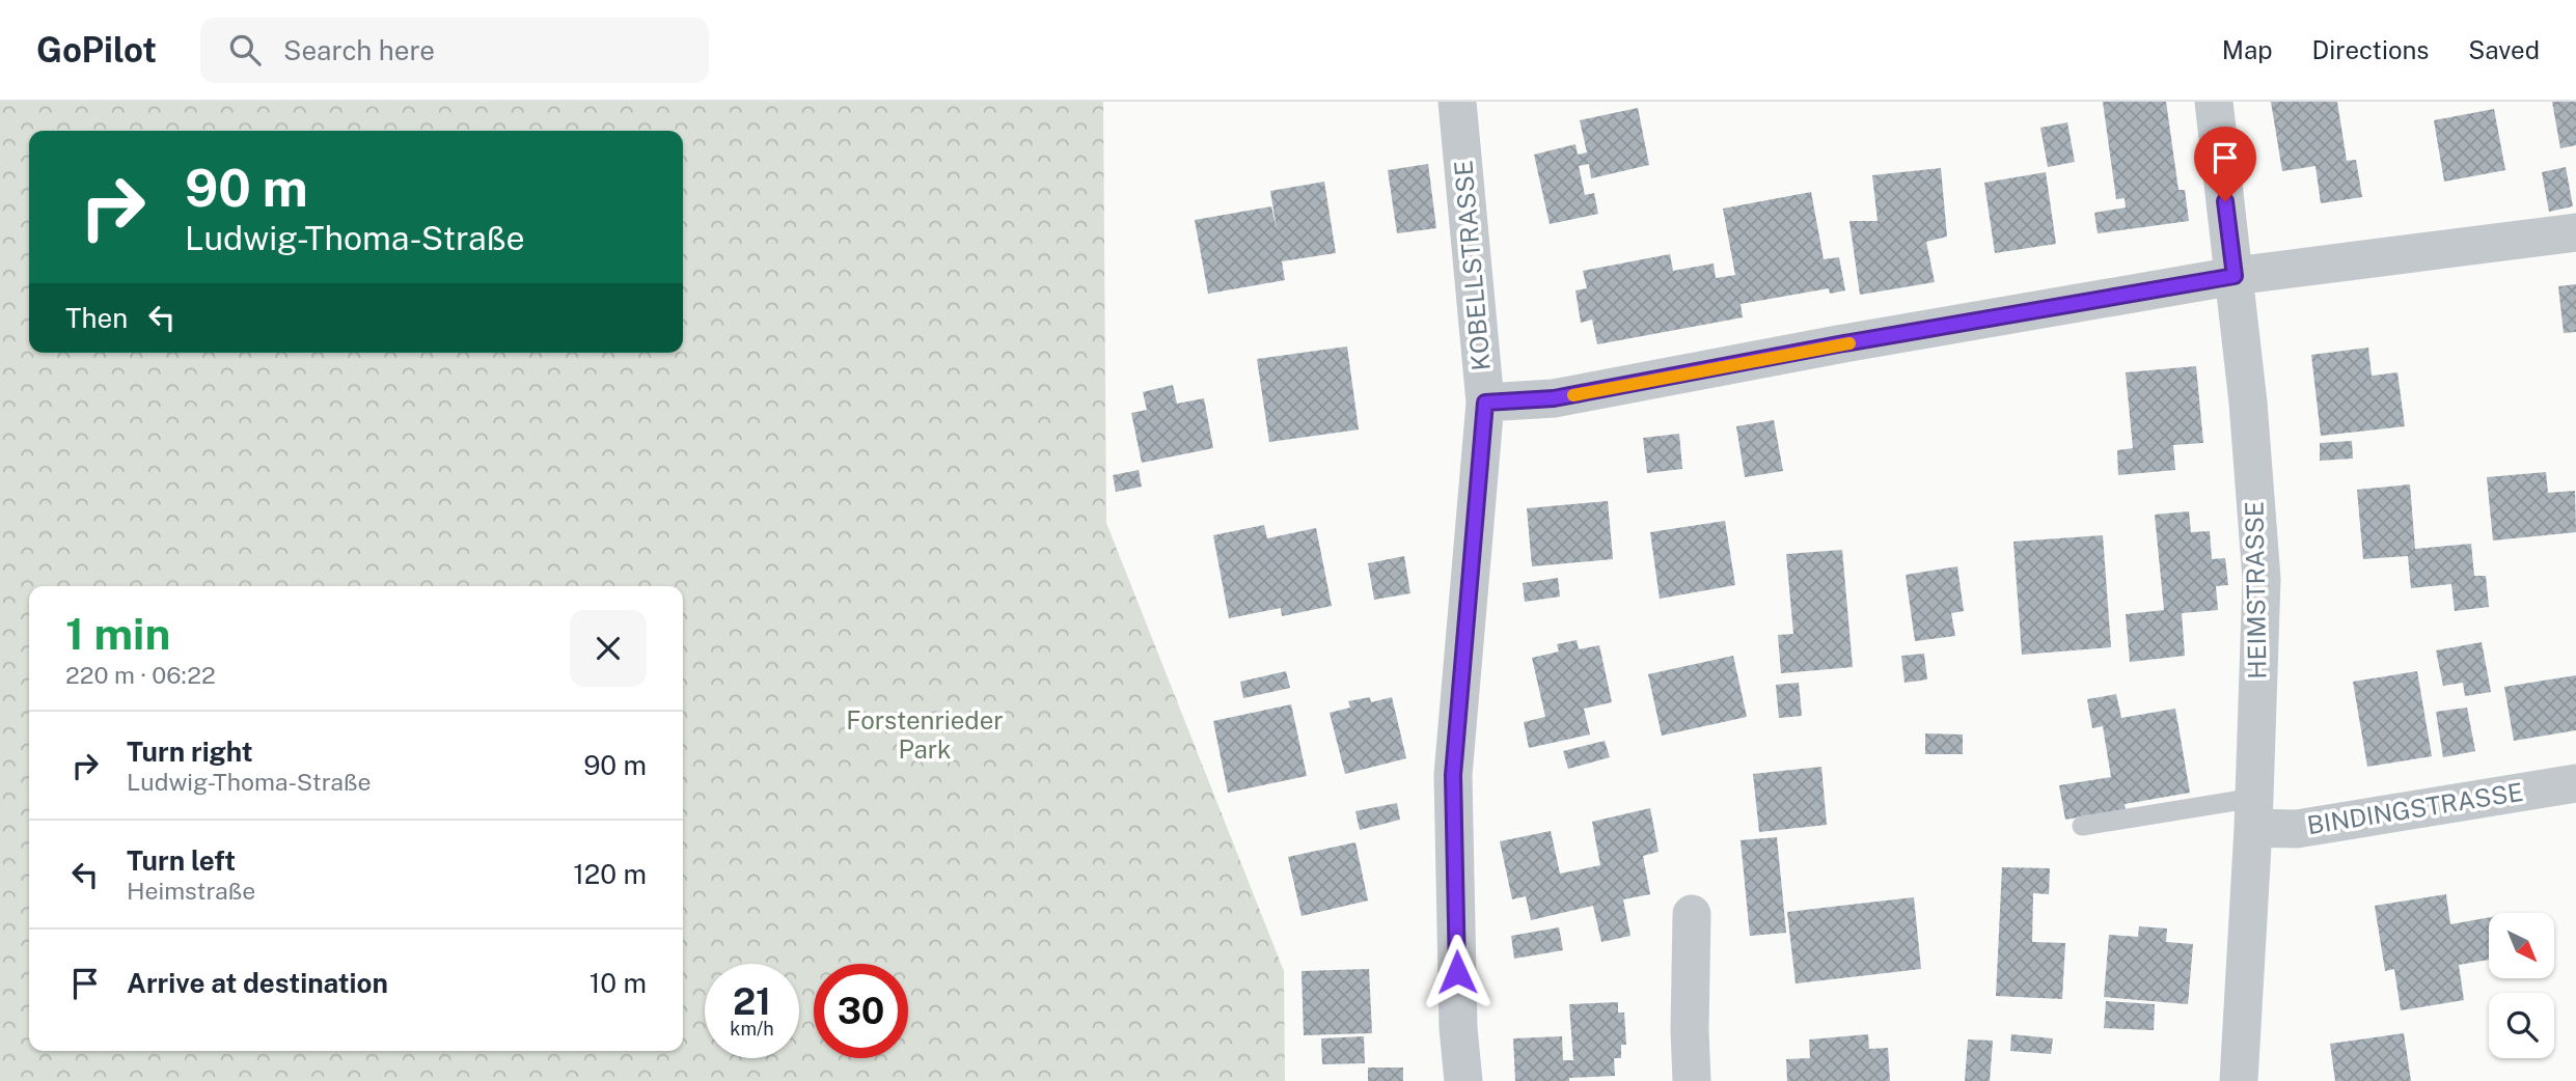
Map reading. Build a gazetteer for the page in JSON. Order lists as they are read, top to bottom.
{
  "streets": {
    "street": ["KOBELLSTRASSE", "HEIMSTRASSE", "BINDINGSTRASSE"]
  },
  "crossings": [
    ["HEIMSTRASSE", "BINDINGSTRASSE"]
  ],
  "parks": ["Forstenrieder Park"],
  "north": "bottom right",
  "page": {
    "header": "GoPilot",
    "search": "Search here",
    "nav": ["Map", "Directions", "Saved"],
    "turn": ["90 m", "Ludwig-Thoma-Straße"],
    "then": "Then",
    "heading": ["1 min", "220 m · 06:22"],
    "list": [
      {
        "name": "Turn right",
        "note": "Ludwig-Thoma-Straße",
        "value": "90 m"
      },
      {
        "name": "Turn left",
        "note": "Heimstraße",
        "value": "120 m"
      },
      {
        "name": "Arrive at destination",
        "value": "10 m"
      }
    ],
    "speed": "21 km/h",
    "limit": "30"
  }
}
